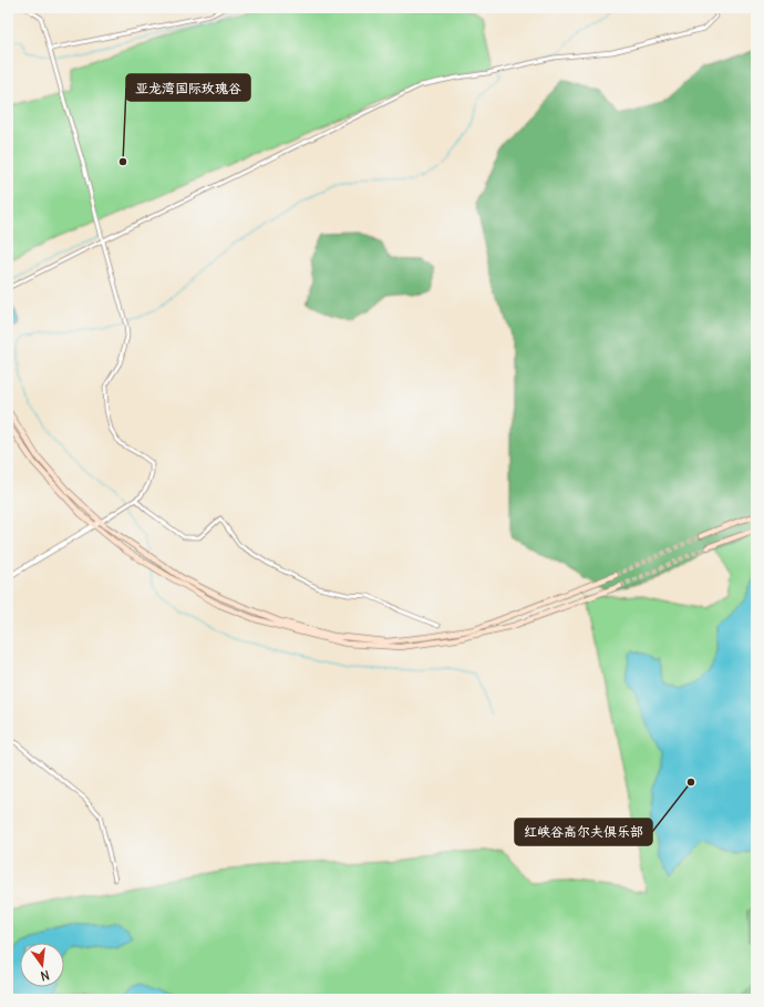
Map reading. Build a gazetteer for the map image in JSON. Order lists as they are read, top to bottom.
{
  "places": ["亚龙湾国际玫瑰谷", "红峡谷高尔夫俱乐部"],
  "north": "bottom"
}
